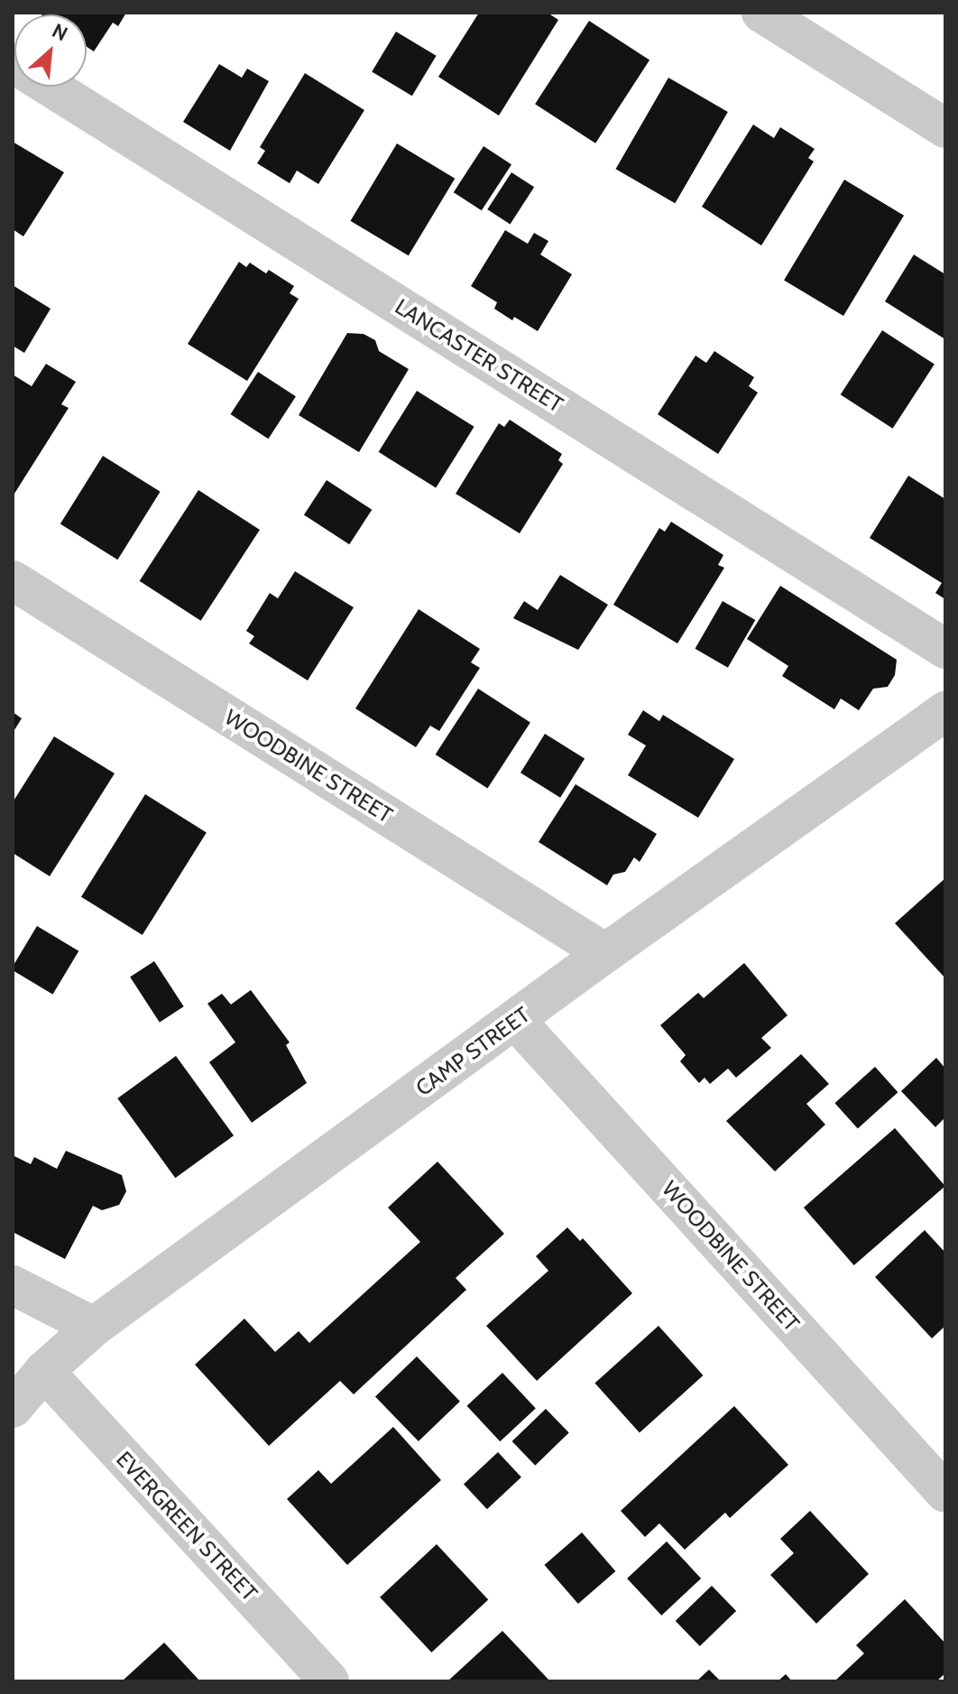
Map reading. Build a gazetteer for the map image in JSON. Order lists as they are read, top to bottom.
{
  "streets": {
    "street": [
      "LANCASTER STREET",
      "WOODBINE STREET",
      "CAMP STREET",
      "EVERGREEN STREET"
    ]
  },
  "crossings": [
    ["WOODBINE STREET", "CAMP STREET"],
    ["CAMP STREET", "EVERGREEN STREET"]
  ],
  "north": "top right"
}
